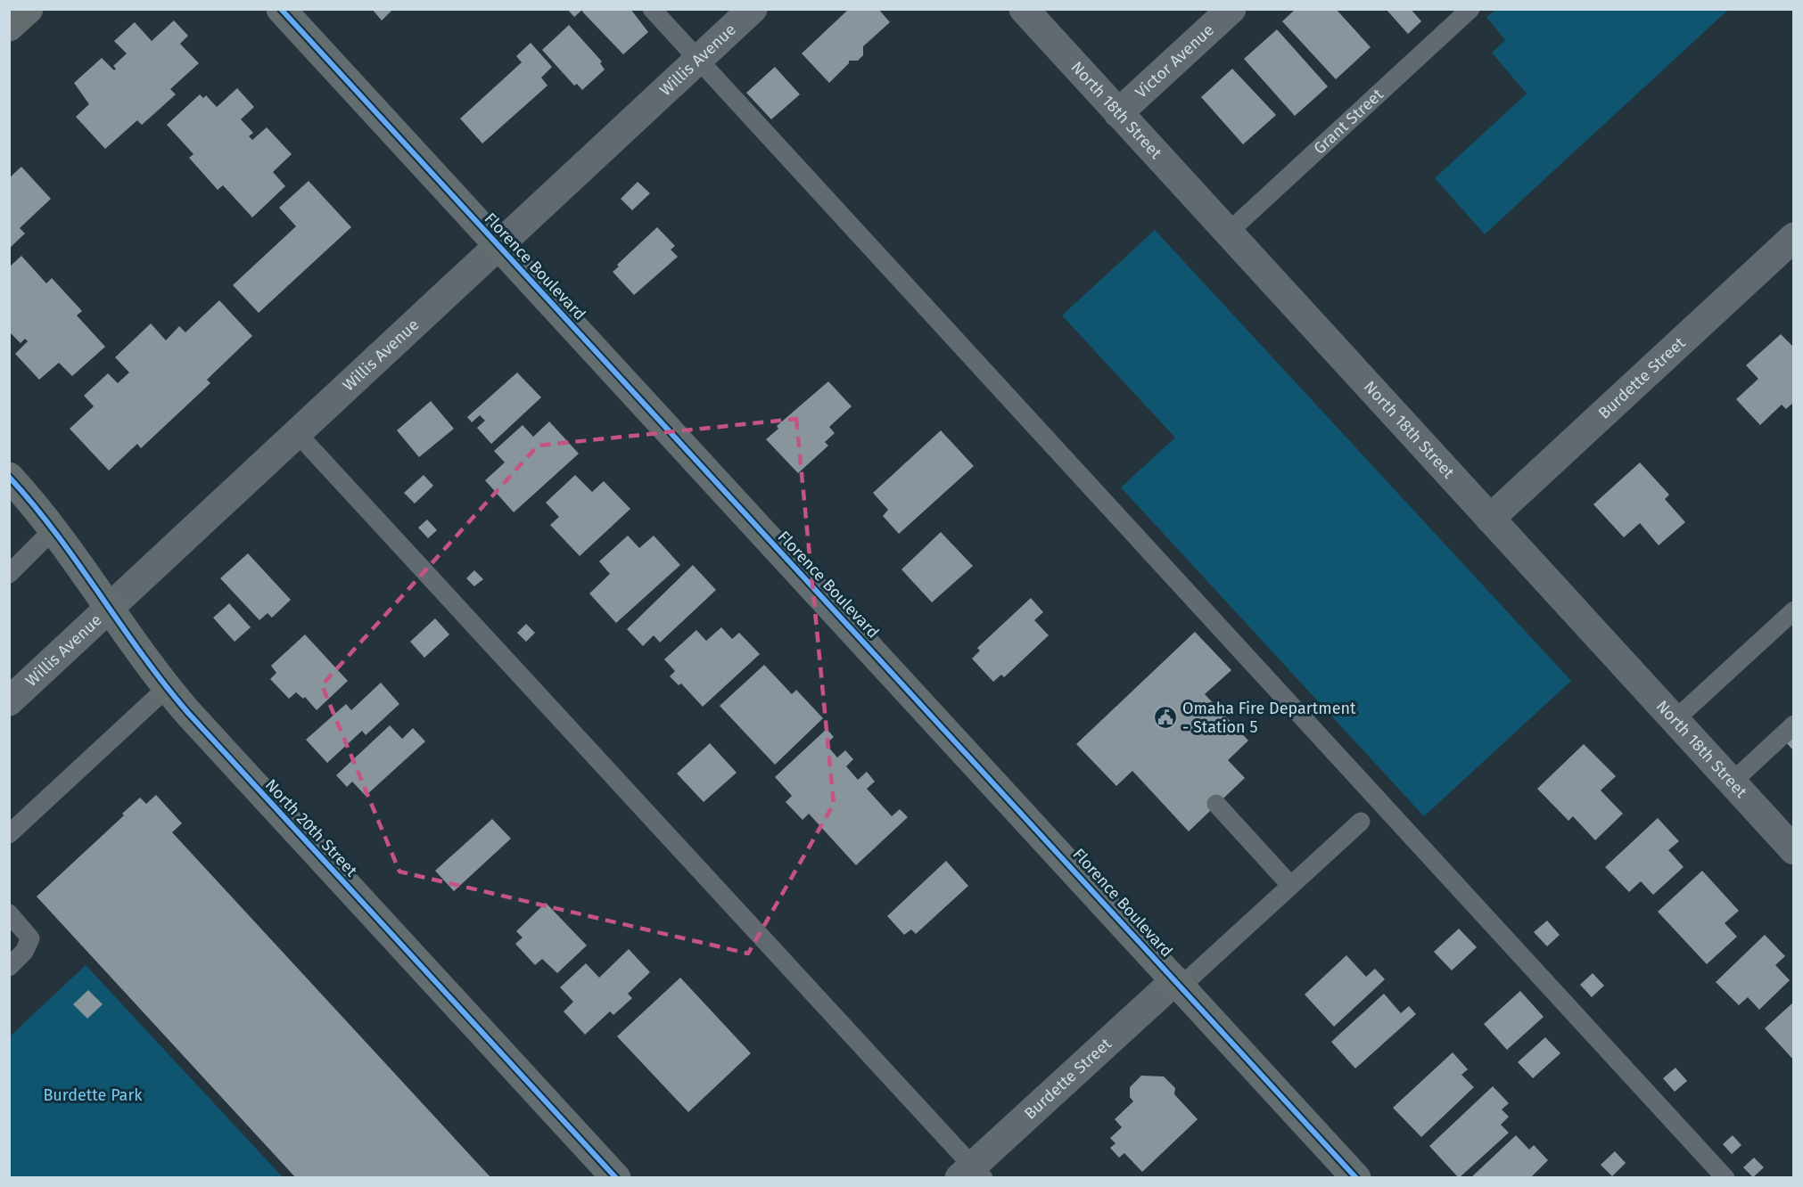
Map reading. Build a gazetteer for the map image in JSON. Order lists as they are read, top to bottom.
{
  "streets": {
    "street": [
      "Willis Avenue",
      "Victor Avenue",
      "North 18th Street",
      "Florence Boulevard",
      "Burdette Street",
      "North 20th Street"
    ],
    "lane": ["Grant Street"]
  },
  "crossings": [
    ["Willis Avenue", "Florence Boulevard"],
    ["Willis Avenue", "North 20th Street"],
    ["Victor Avenue", "North 18th Street"],
    ["North 18th Street", "Grant Street"],
    ["North 18th Street", "Burdette Street"],
    ["Florence Boulevard", "Burdette Street"]
  ],
  "parks": ["Burdette Park"],
  "places": {
    "public building": ["Omaha Fire Department - Station 5"]
  }
}
